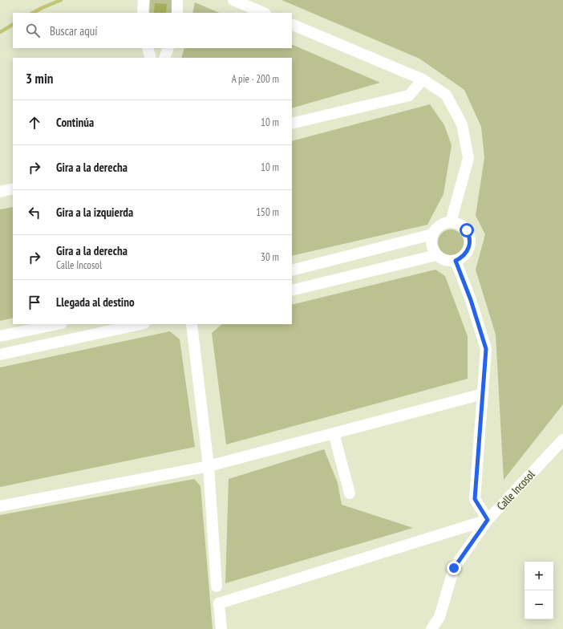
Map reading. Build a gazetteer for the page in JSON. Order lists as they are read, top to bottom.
{
  "streets": {
    "street": ["Calle Incosol"]
  },
  "page": {
    "search": "Buscar aquí",
    "heading": ["3 min", "A pie · 200 m"],
    "list": [
      ["Continúa", "10 m"],
      ["Gira a la derecha", "10 m"],
      ["Gira a la izquierda", "150 m"],
      ["Gira a la derecha", "Calle Incosol", "30 m"],
      "Llegada al destino"
    ],
    "map_buttons": ["+", "−"]
  }
}
